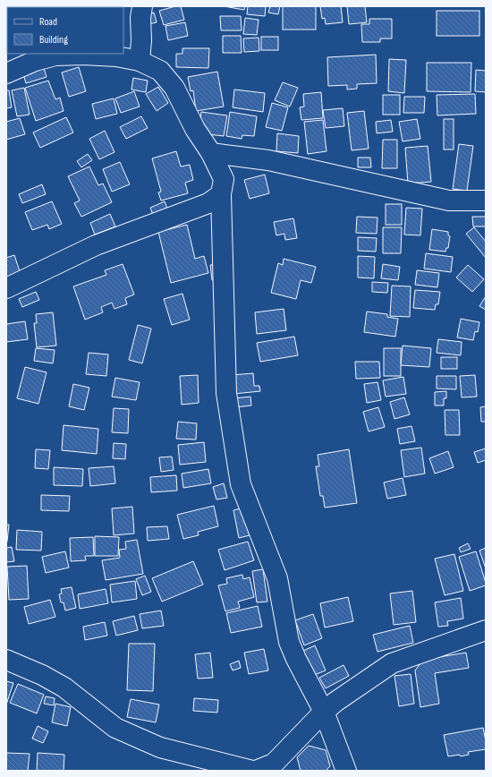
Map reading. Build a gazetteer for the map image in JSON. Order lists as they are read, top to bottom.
{
  "legend": ["Road", "Building"]
}
